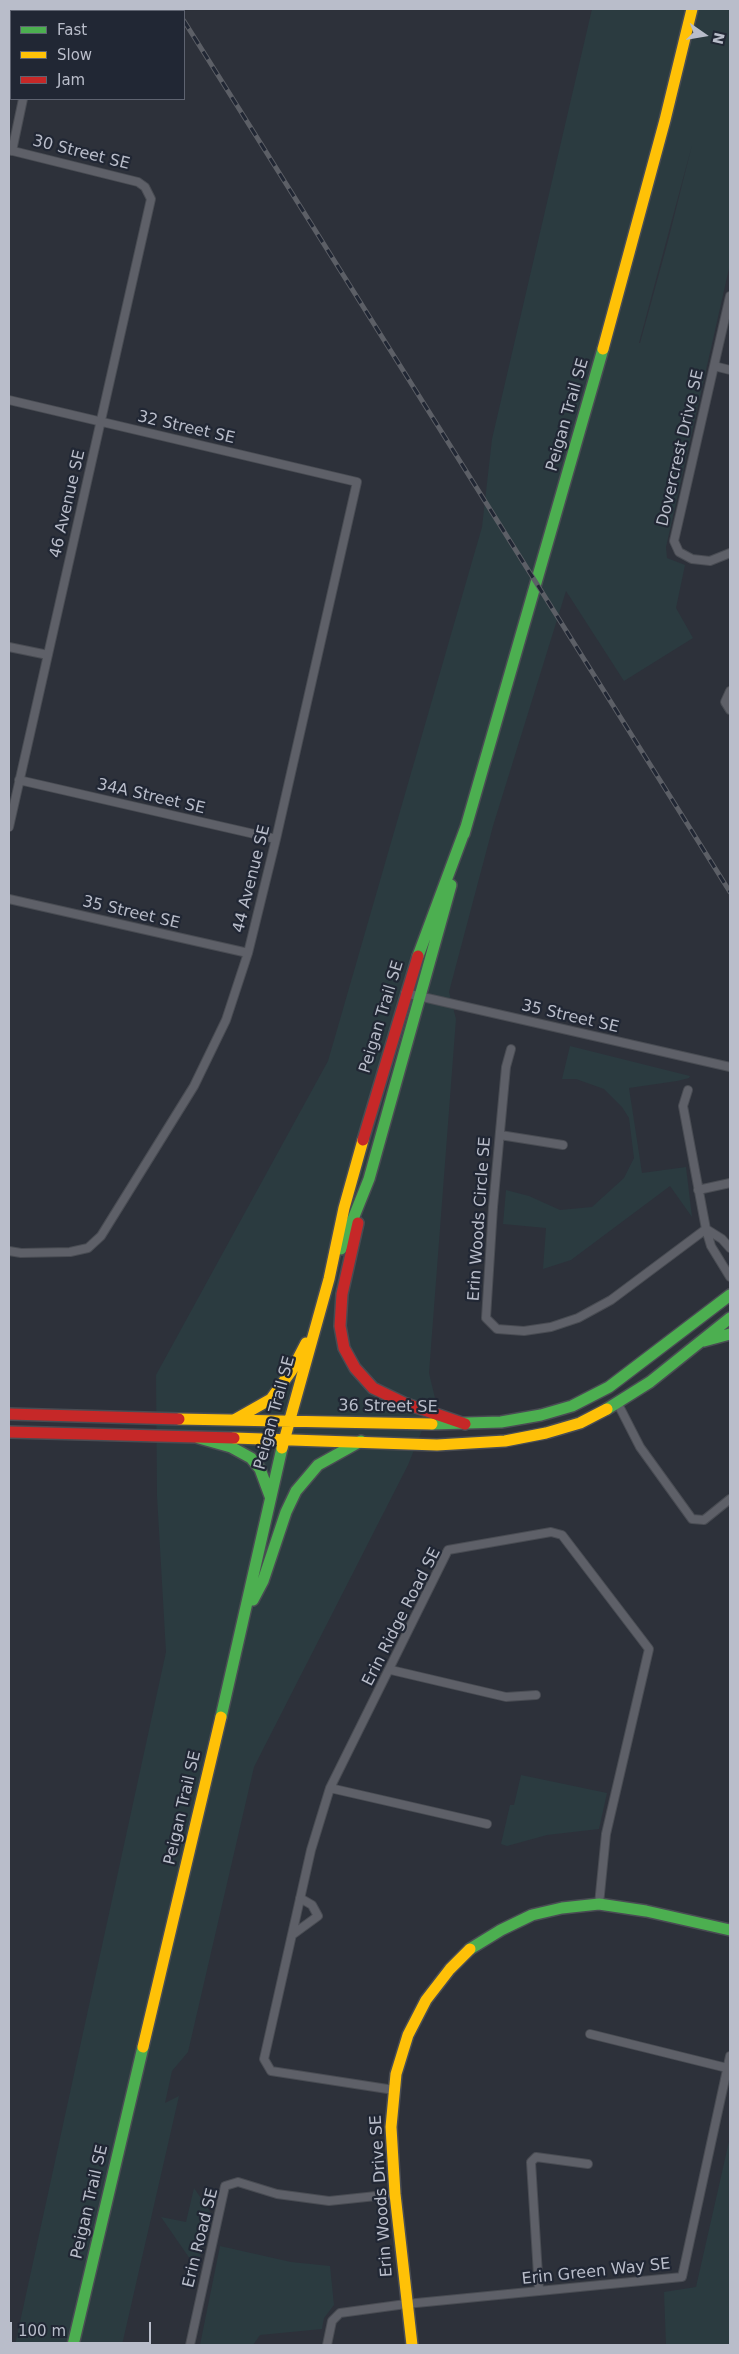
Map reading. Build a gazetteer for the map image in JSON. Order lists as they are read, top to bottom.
{
  "streets": {
    "main road": ["Peigan Trail SE", "36 Street SE", "Erin Woods Drive SE"],
    "street": [
      "30 Street SE",
      "32 Street SE",
      "Dovercrest Drive SE",
      "46 Avenue SE",
      "34A Street SE",
      "44 Avenue SE",
      "35 Street SE",
      "Erin Woods Circle SE",
      "Erin Ridge Road SE",
      "Erin Road SE",
      "Erin Green Way SE"
    ]
  },
  "crossings": [
    ["30 Street SE", "46 Avenue SE"],
    ["Peigan Trail SE", "35 Street SE"],
    ["Peigan Trail SE", "36 Street SE"],
    ["32 Street SE", "46 Avenue SE"],
    ["32 Street SE", "44 Avenue SE"],
    ["46 Avenue SE", "34A Street SE"],
    ["34A Street SE", "44 Avenue SE"],
    ["44 Avenue SE", "35 Street SE"],
    ["Erin Ridge Road SE", "Erin Woods Drive SE"],
    ["Erin Woods Drive SE", "Erin Road SE"],
    ["Erin Woods Drive SE", "Erin Green Way SE"]
  ],
  "legend": ["Fast", "Slow", "Jam"],
  "scale_bar": "100 m",
  "north": "right"
}
